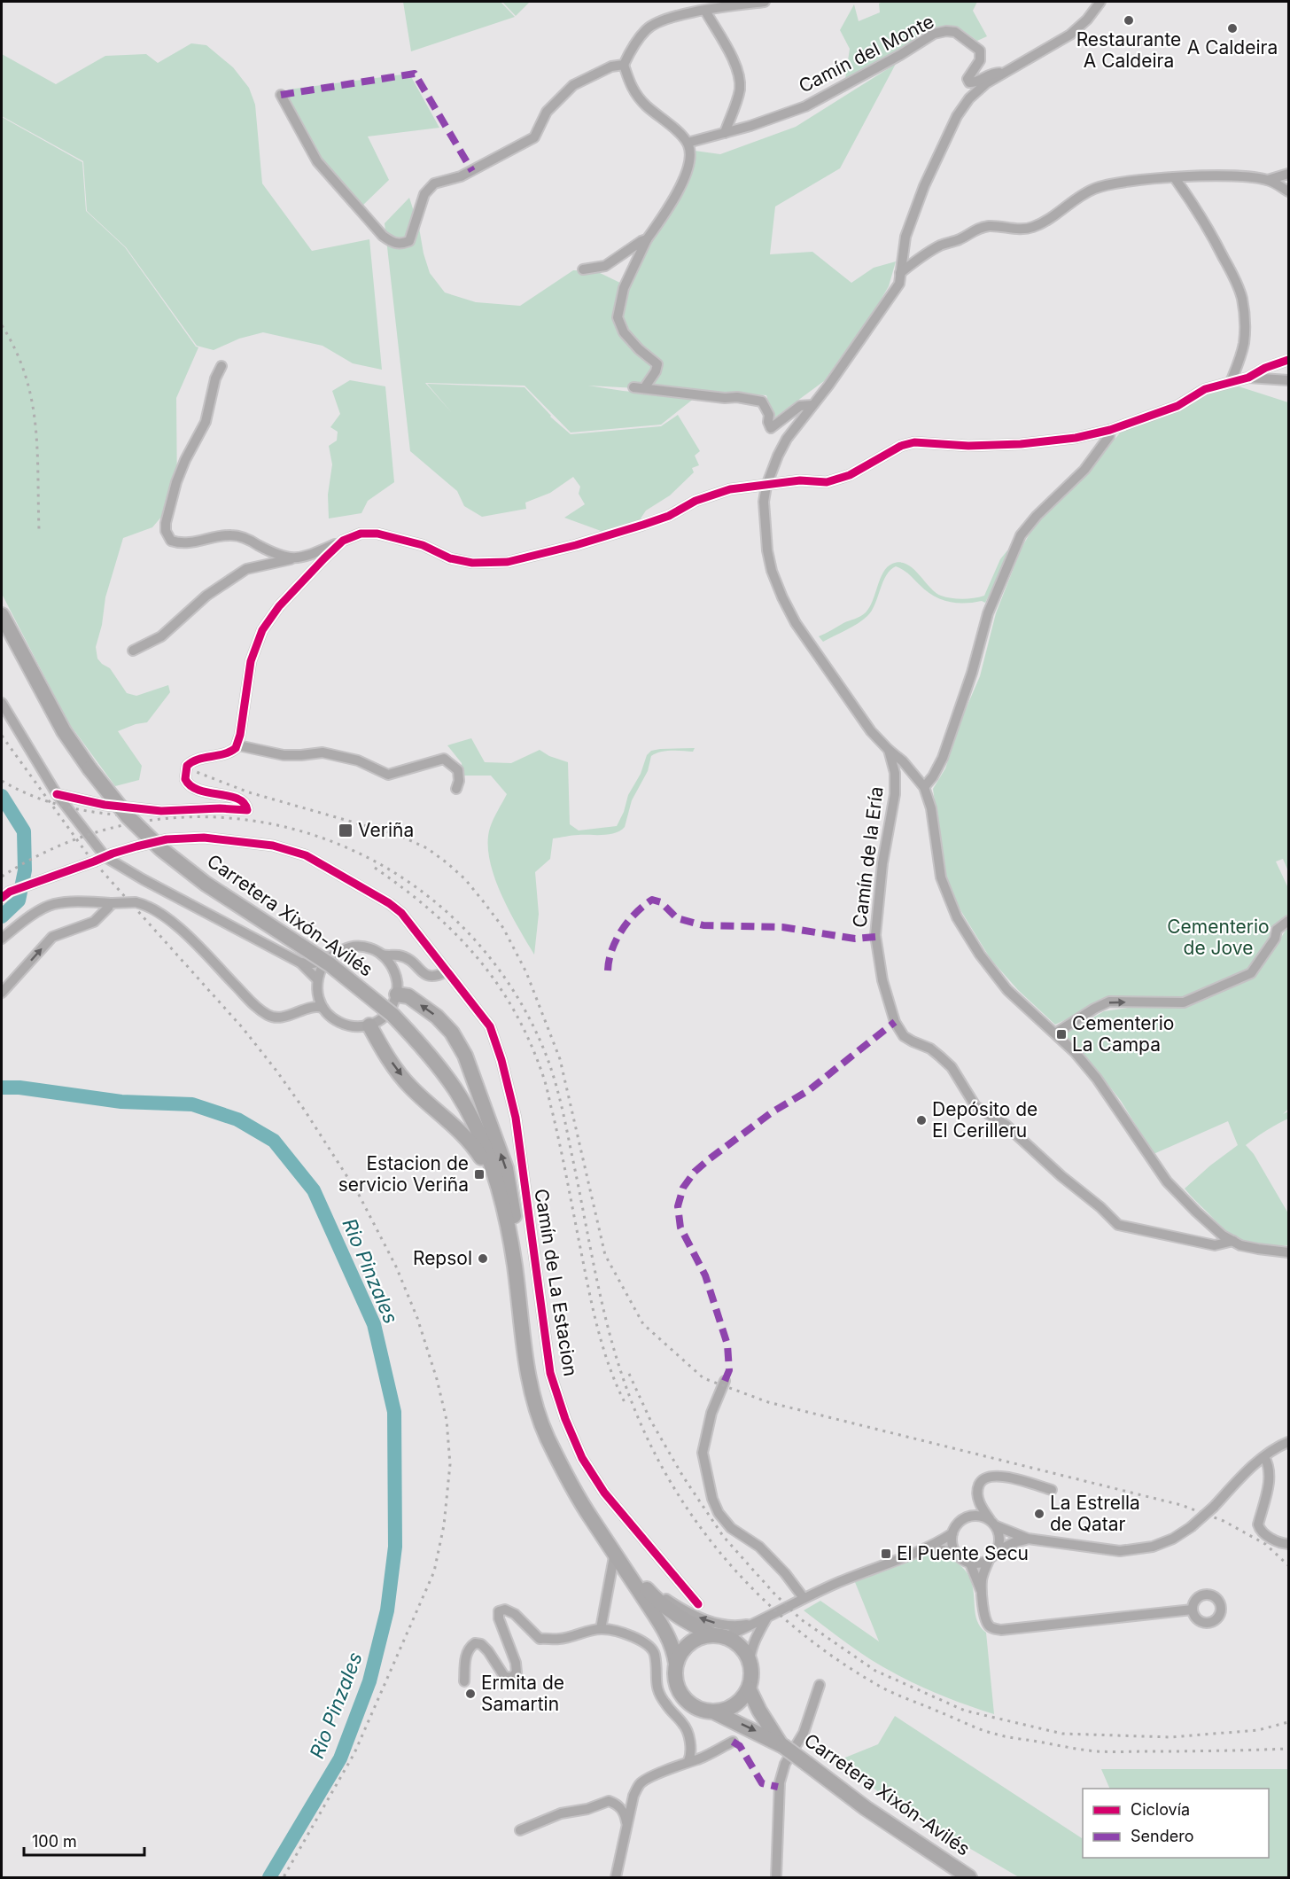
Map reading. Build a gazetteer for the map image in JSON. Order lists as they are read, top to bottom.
{
  "streets": {
    "highway": ["Carretera Xixón-Avilés"],
    "street": ["Camín del Monte", "Camín de la Ería", "Camín de La Estacion"]
  },
  "water": ["Rio Pinzales"],
  "parks": ["Cementerio de Jove"],
  "places": {
    "other": [
      "Restaurante A Caldeira",
      "A Caldeira",
      "Depósito de El Cerilleru",
      "Repsol",
      "La Estrella de Qatar",
      "Ermita de Samartin"
    ],
    "transit": [
      "Veriña",
      "Cementerio La Campa",
      "Estacion de servicio Veriña",
      "El Puente Secu"
    ]
  },
  "legend": ["Ciclovía", "Sendero"],
  "scale_bar": "100 m"
}
